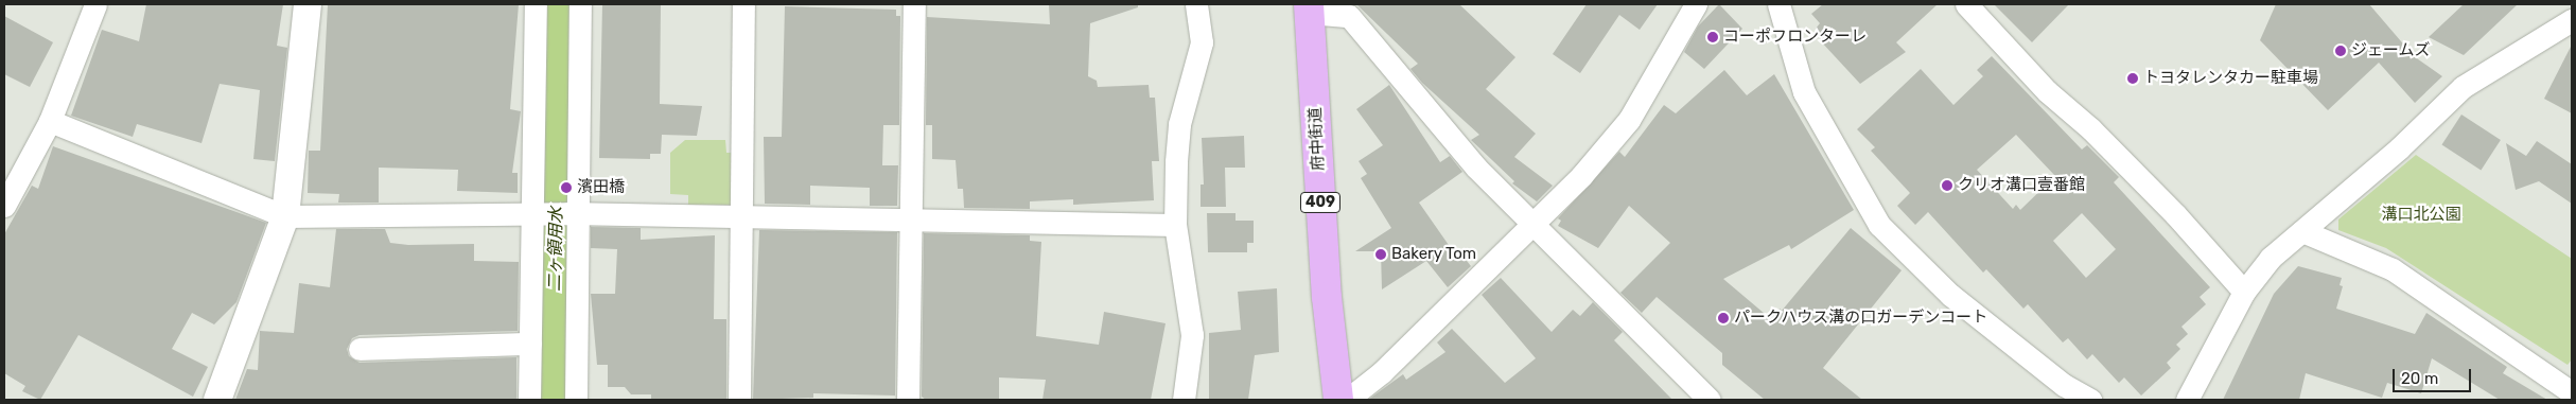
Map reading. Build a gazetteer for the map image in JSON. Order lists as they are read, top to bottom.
{
  "streets": {
    "highway": ["府中街道", "409"]
  },
  "water": ["二ヶ領用水"],
  "parks": ["溝口北公園"],
  "places": [
    "コーポフロンターレ",
    "ジェームズ",
    "トヨタレンタカー駐車場",
    "クリオ溝口壹番館",
    "濱田橋",
    "Bakery Tom",
    "パークハウス溝の口ガーデンコート"
  ],
  "scale_bar": "20 m"
}
